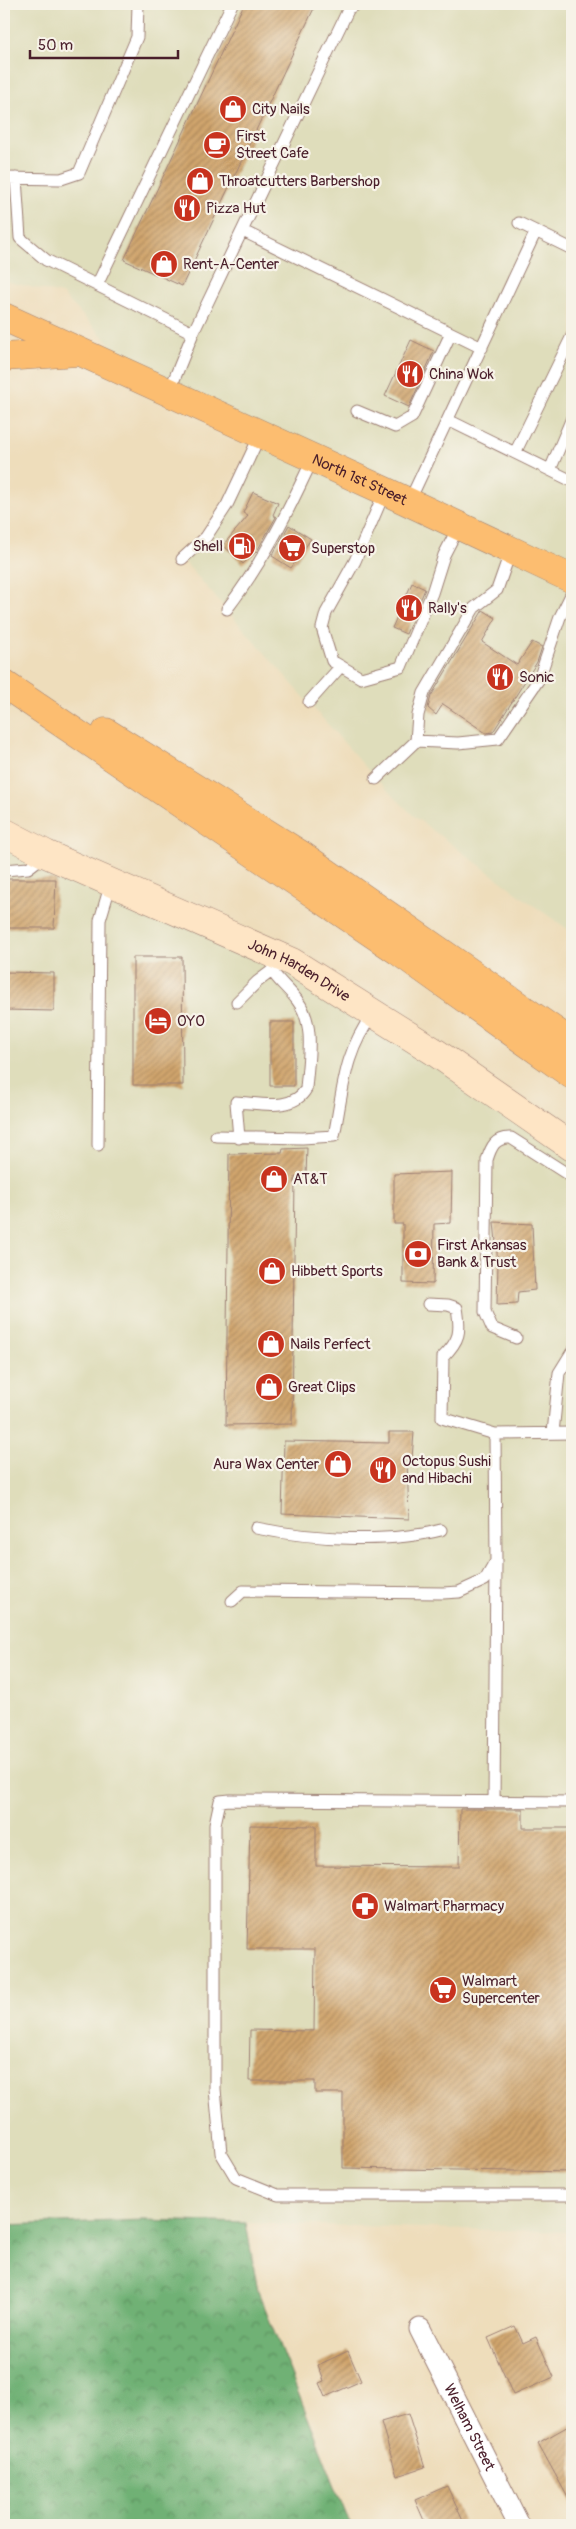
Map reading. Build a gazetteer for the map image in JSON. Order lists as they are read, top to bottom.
{
  "streets": {
    "main road": ["North 1st Street", "John Harden Drive"],
    "street": ["Welham Street"]
  },
  "places": {
    "shop": [
      "City Nails",
      "Throatcutters Barbershop",
      "Rent-A-Center",
      "AT&T",
      "Hibbett Sports",
      "Nails Perfect",
      "Great Clips",
      "Aura Wax Center"
    ],
    "cafe": ["First Street Cafe"],
    "restaurant": [
      "Pizza Hut",
      "China Wok",
      "Rally's",
      "Sonic",
      "Octopus Sushi and Hibachi"
    ],
    "fuel station": ["Shell"],
    "supermarket": ["Superstop", "Walmart Supercenter"],
    "hotel": ["OYO"],
    "bank": ["First Arkansas Bank & Trust"],
    "pharmacy": ["Walmart Pharmacy"]
  },
  "scale_bar": "50 m"
}
